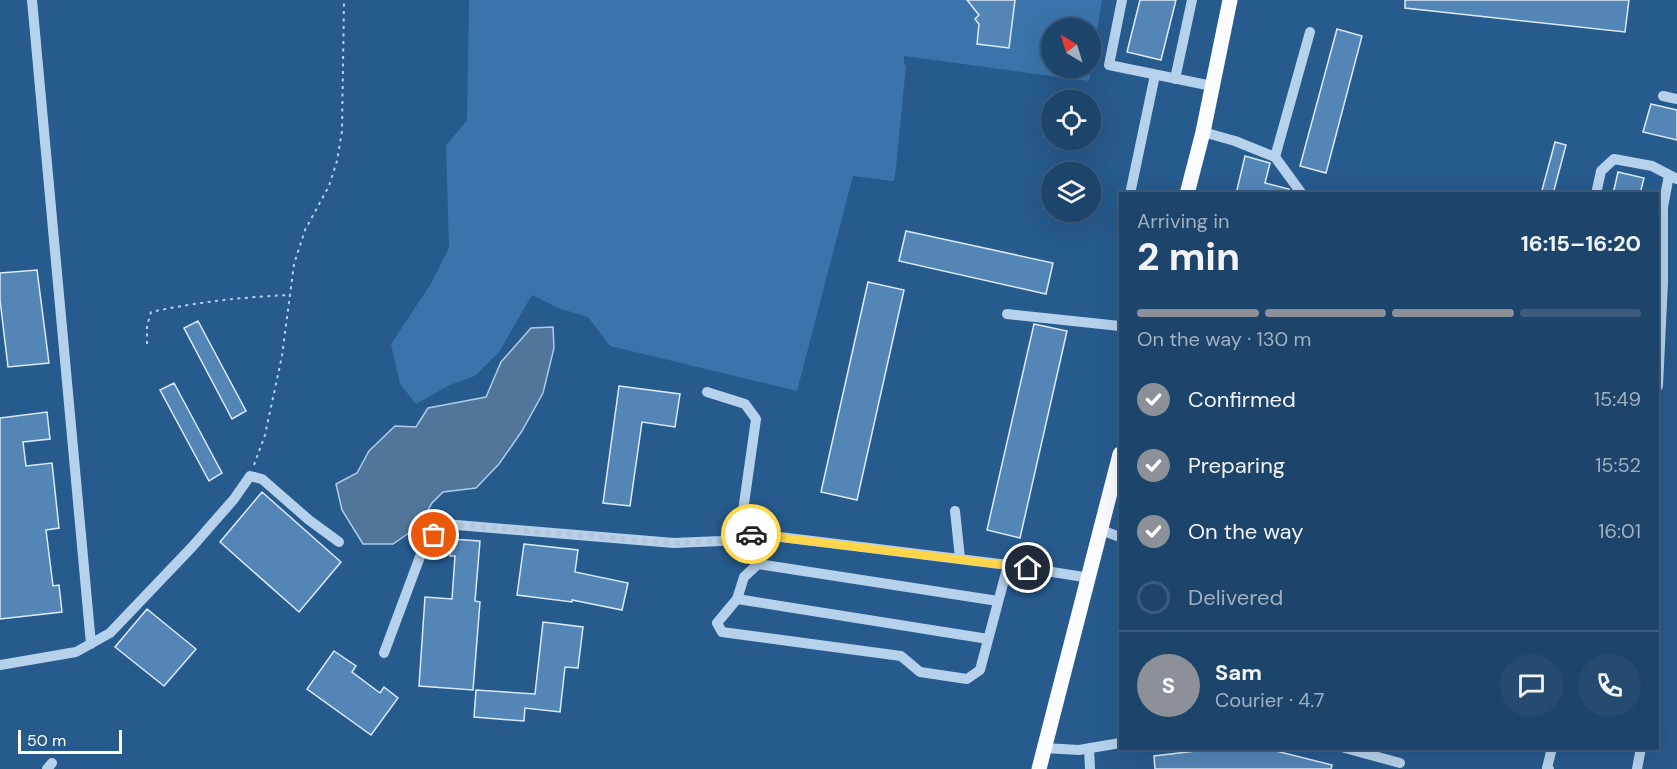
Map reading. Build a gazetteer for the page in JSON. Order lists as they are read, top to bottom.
{
  "scale_bar": "50 m",
  "north": "top left",
  "page": {
    "heading": ["2 min", "Arriving in", "16:15–16:20"],
    "panel": ["Sam", "Courier · 4.7"],
    "bar": "On the way · 130 m",
    "list": [
      ["Confirmed", "15:49"],
      ["Preparing", "15:52"],
      ["On the way", "16:01"],
      "Delivered"
    ],
    "round": "S",
    "scale": "50 m"
  }
}
